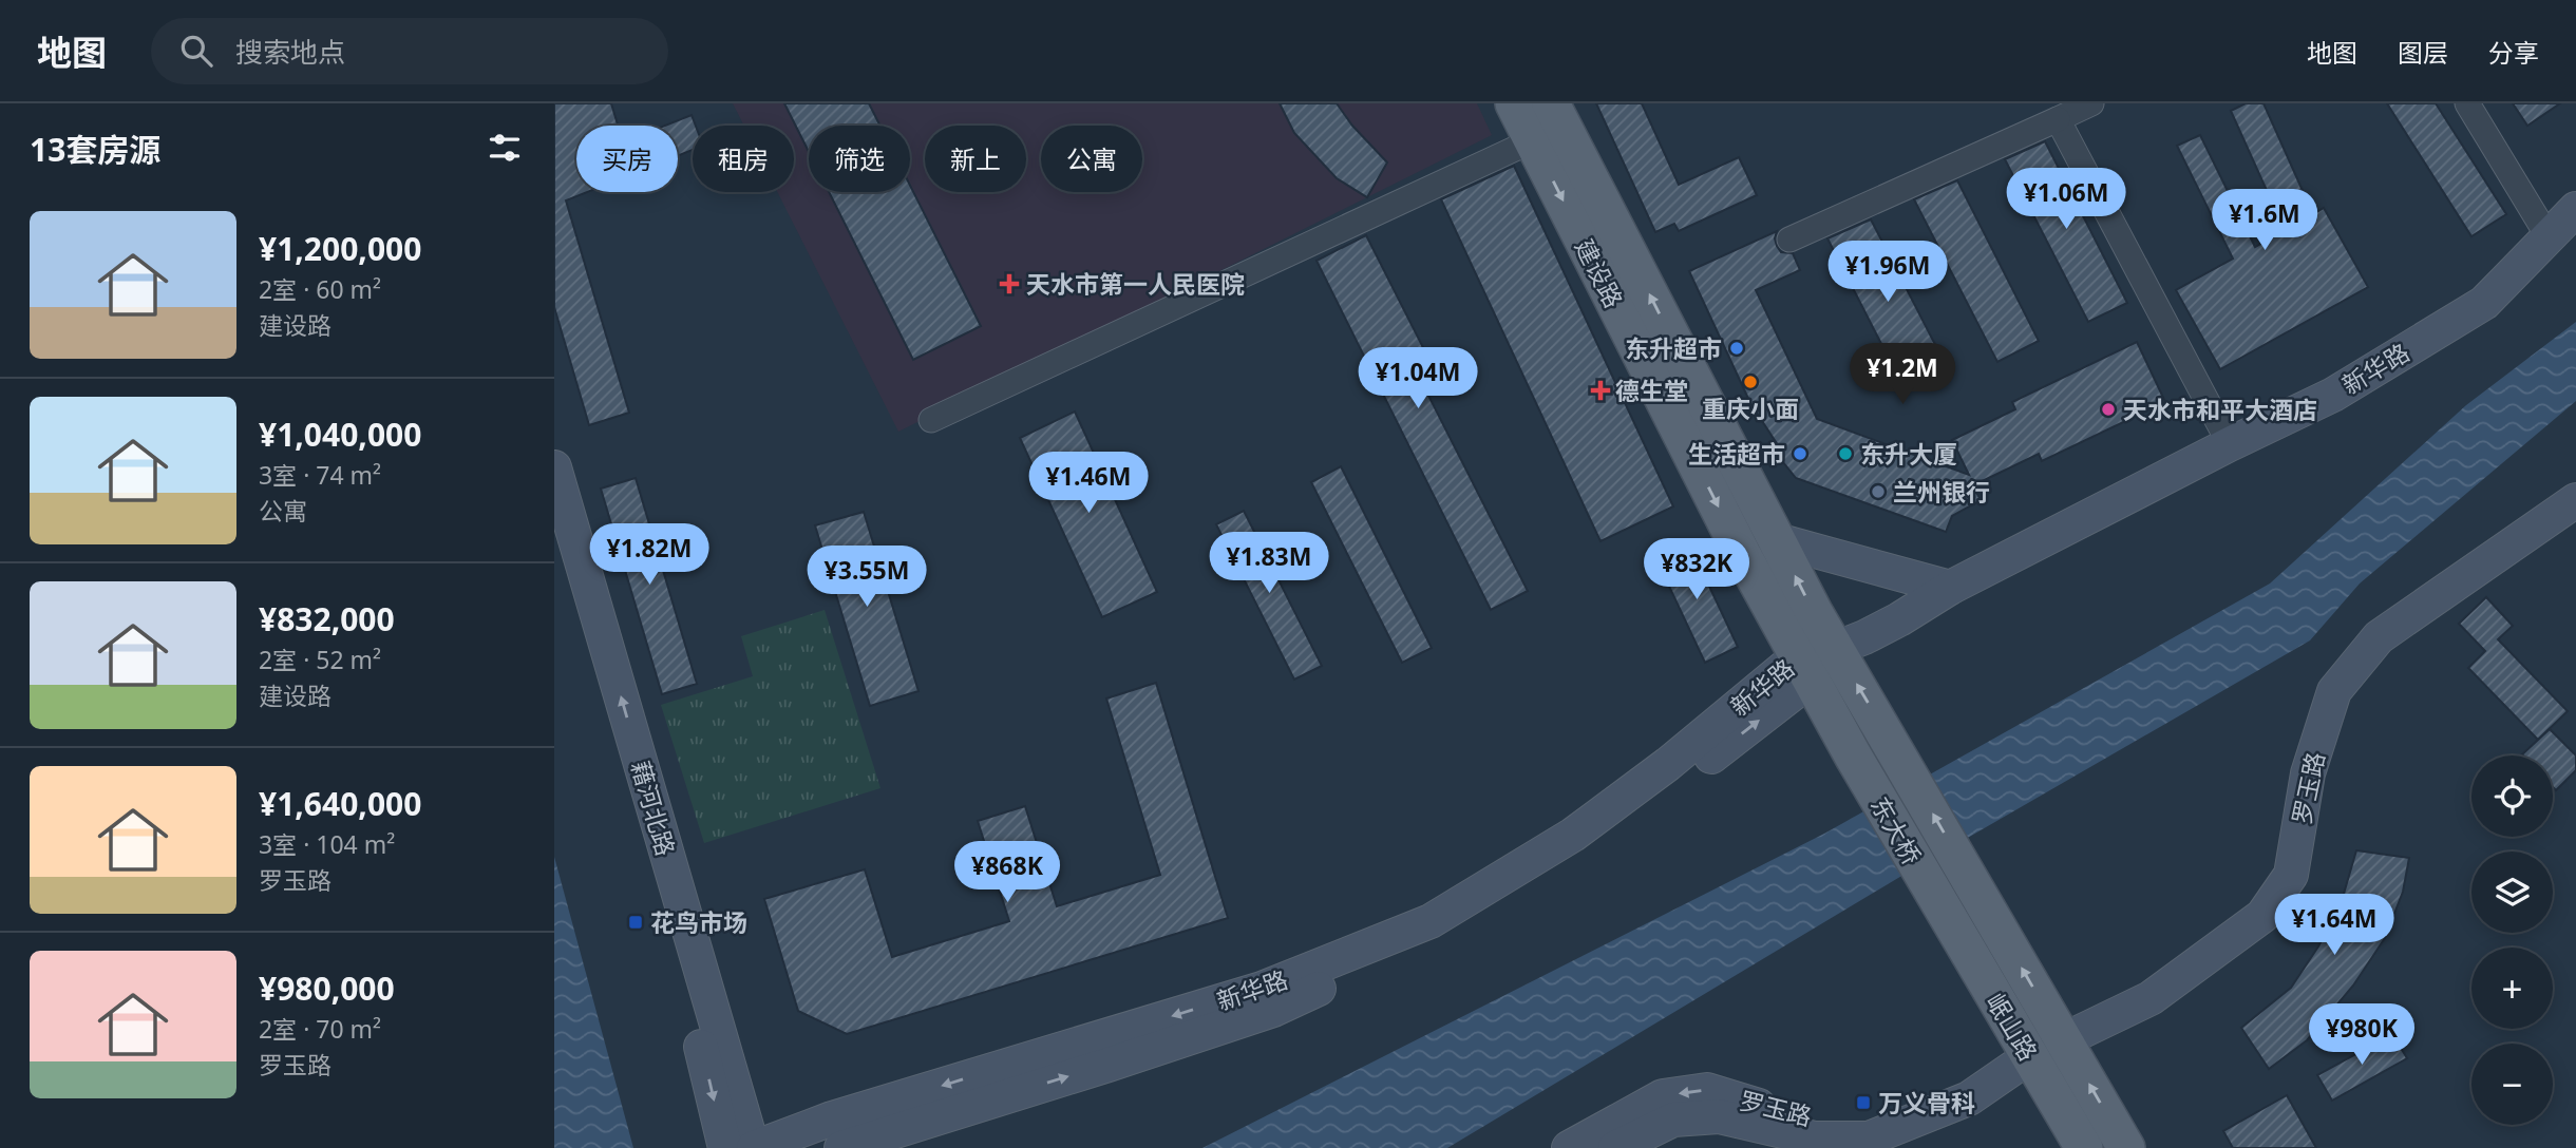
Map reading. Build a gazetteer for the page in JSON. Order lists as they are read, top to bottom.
{
  "streets": {
    "main road": [
      "建设路",
      "新华路",
      "罗玉路",
      "藉河北路",
      "东大桥",
      "岷山路"
    ]
  },
  "crossings": [
    ["建设路", "新华路"],
    ["建设路", "东大桥"],
    ["新华路", "藉河北路"],
    ["罗玉路", "东大桥"],
    ["罗玉路", "岷山路"],
    ["东大桥", "岷山路"]
  ],
  "places": {
    "health": ["天水市第一人民医院", "德生堂"],
    "other": [
      "东升超市",
      "重庆小面",
      "天水市和平大酒店",
      "生活超市",
      "东升大厦",
      "兰州银行"
    ],
    "transit": ["花鸟市场", "万义骨科"]
  },
  "page": {
    "header": "地图",
    "search": "搜索地点",
    "nav": ["地图", "图层", "分享"],
    "heading": "13套房源",
    "chip": [
      "买房",
      "租房",
      "筛选",
      "新上",
      "公寓"
    ],
    "price": [
      "¥1.06M",
      "¥1.6M",
      "¥1.96M",
      "¥1.2M",
      "¥1.04M",
      "¥1.46M",
      "¥1.82M",
      "¥1.83M",
      "¥832K",
      "¥3.55M",
      "¥868K",
      "¥1.64M",
      "¥980K"
    ],
    "list": [
      {
        "name": "¥1,200,000",
        "note": "2室 · 60 m² · 建设路"
      },
      {
        "name": "¥1,040,000",
        "note": "3室 · 74 m² · 公寓"
      },
      {
        "name": "¥832,000",
        "note": "2室 · 52 m² · 建设路"
      },
      {
        "name": "¥1,640,000",
        "note": "3室 · 104 m² · 罗玉路"
      },
      {
        "name": "¥980,000",
        "note": "2室 · 70 m² · 罗玉路"
      }
    ],
    "map_buttons": ["+", "−"]
  }
}
